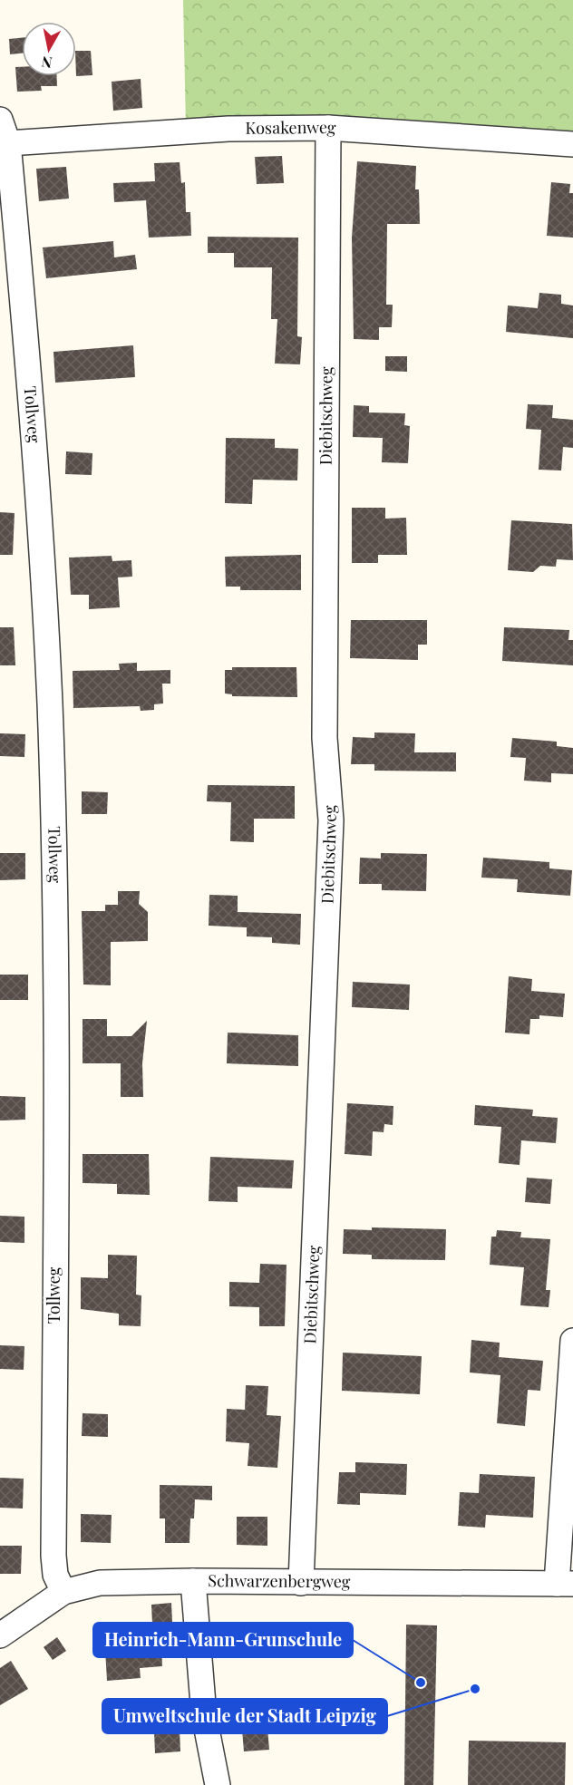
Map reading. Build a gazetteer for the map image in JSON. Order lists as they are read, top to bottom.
{
  "streets": {
    "street": [
      "Kosakenweg",
      "Tollweg",
      "Diebitschweg",
      "Schwarzenbergweg"
    ]
  },
  "crossings": [
    ["Kosakenweg", "Tollweg"],
    ["Kosakenweg", "Diebitschweg"],
    ["Tollweg", "Schwarzenbergweg"],
    ["Diebitschweg", "Schwarzenbergweg"]
  ],
  "places": ["Heinrich-Mann-Grunschule", "Umweltschule der Stadt Leipzig"],
  "north": "bottom"
}
